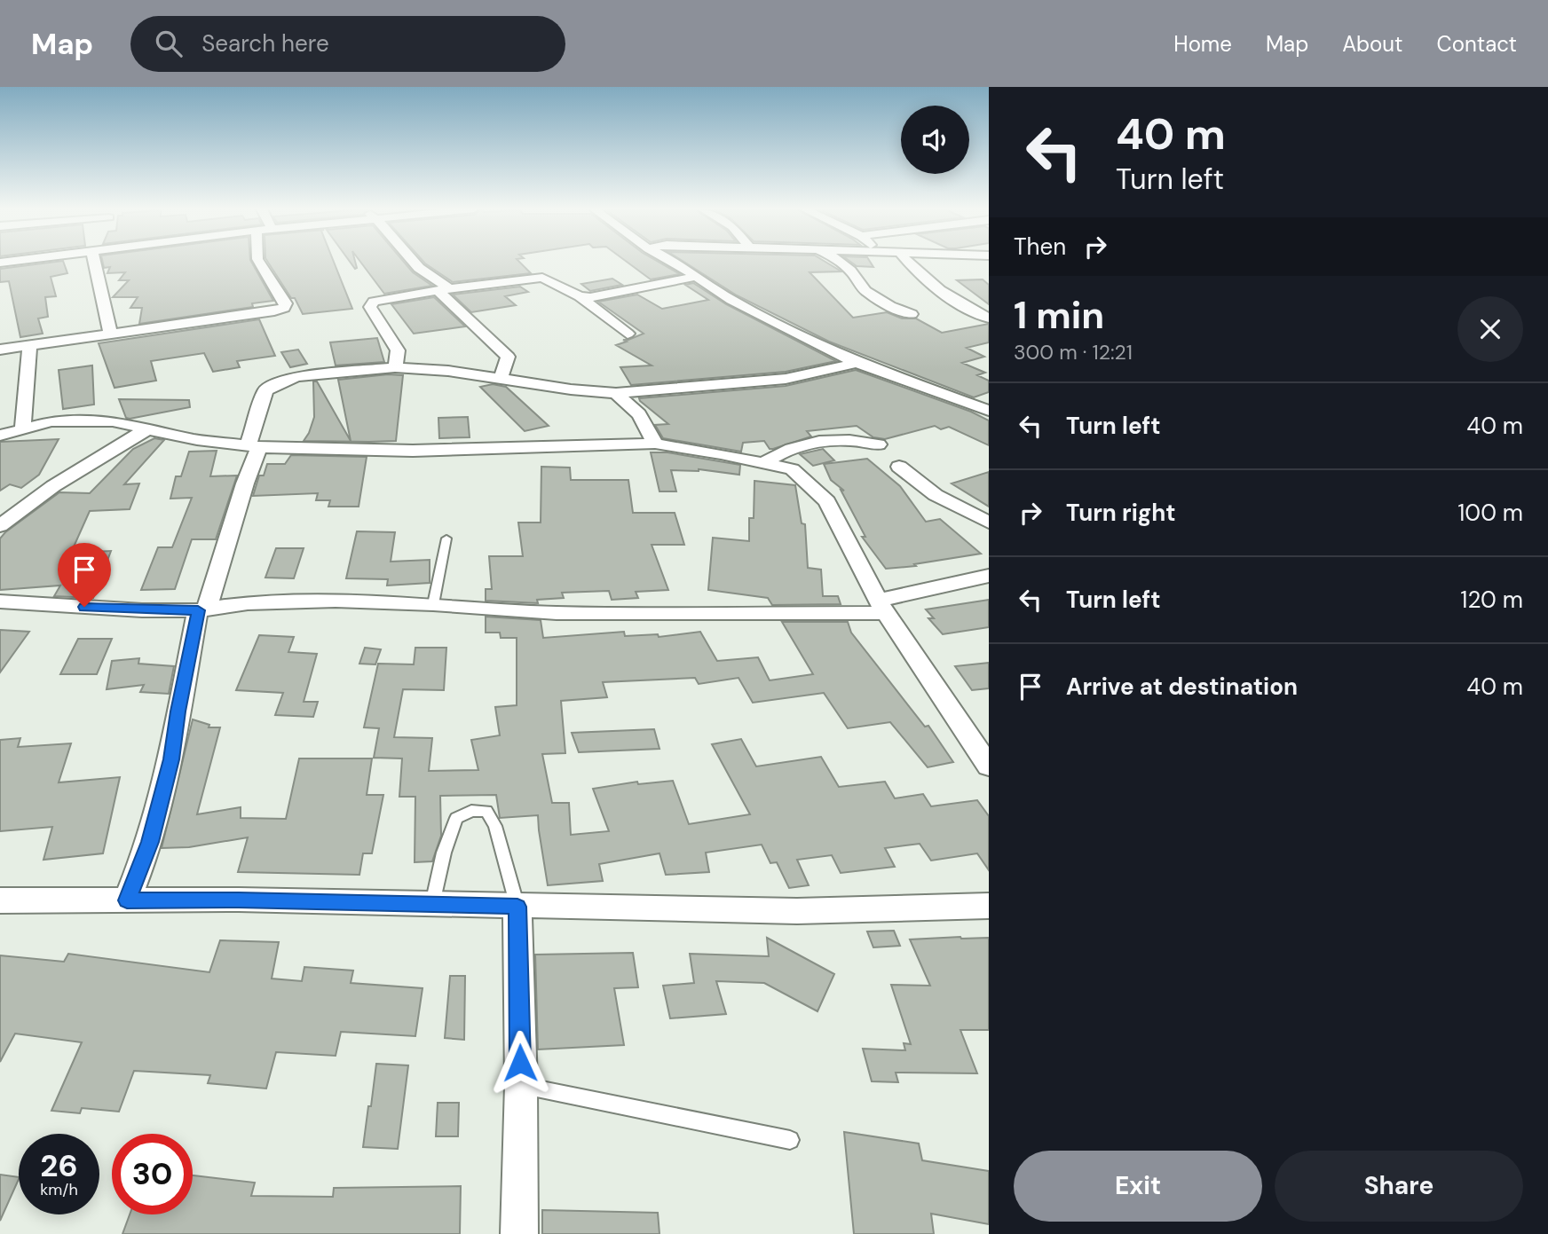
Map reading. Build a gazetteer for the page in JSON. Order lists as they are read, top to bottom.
{
  "page": {
    "header": "Map",
    "search": "Search here",
    "nav": [
      "Home",
      "Map",
      "About",
      "Contact"
    ],
    "turn": ["40 m", "Turn left"],
    "then": "Then",
    "heading": ["1 min", "300 m · 12:21"],
    "list": [
      {
        "name": "Turn left",
        "value": "40 m"
      },
      {
        "name": "Turn right",
        "value": "100 m"
      },
      {
        "name": "Turn left",
        "value": "120 m"
      },
      {
        "name": "Arrive at destination",
        "value": "40 m"
      }
    ],
    "speed": "26 km/h",
    "limit": "30",
    "buttons": ["Exit", "Share"]
  }
}
